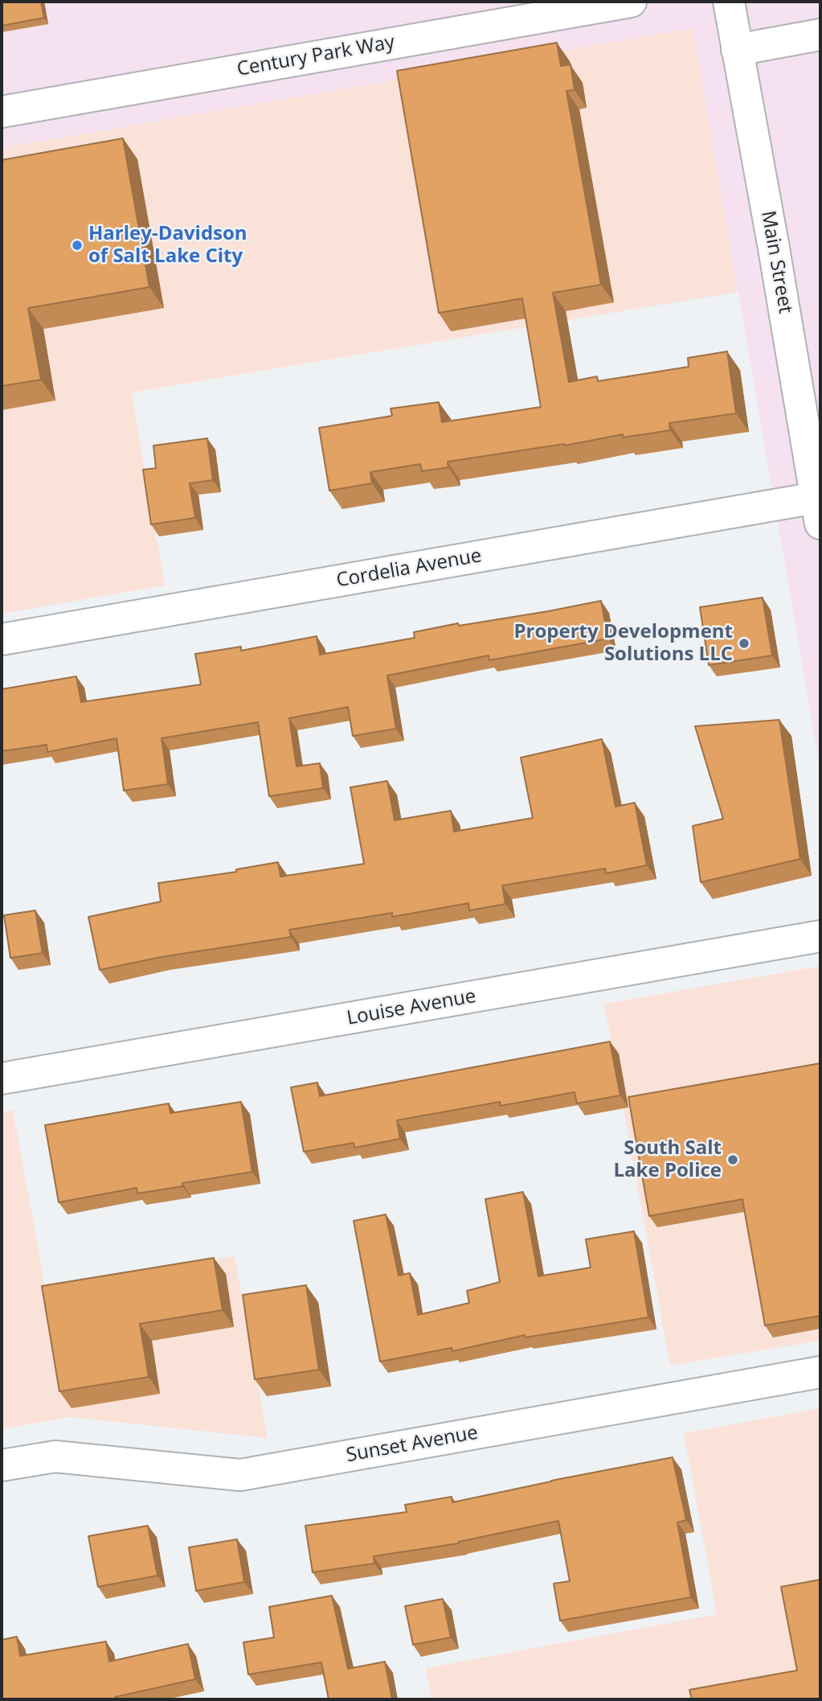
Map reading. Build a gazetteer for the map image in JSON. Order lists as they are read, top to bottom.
{
  "streets": {
    "street": [
      "Century Park Way",
      "Main Street",
      "Cordelia Avenue",
      "Louise Avenue",
      "Sunset Avenue"
    ]
  },
  "crossings": [
    ["Main Street", "Cordelia Avenue"]
  ],
  "places": ["Harley-Davidson of Salt Lake City", "Property Development Solutions LLC", "South Salt Lake Police"]
}
